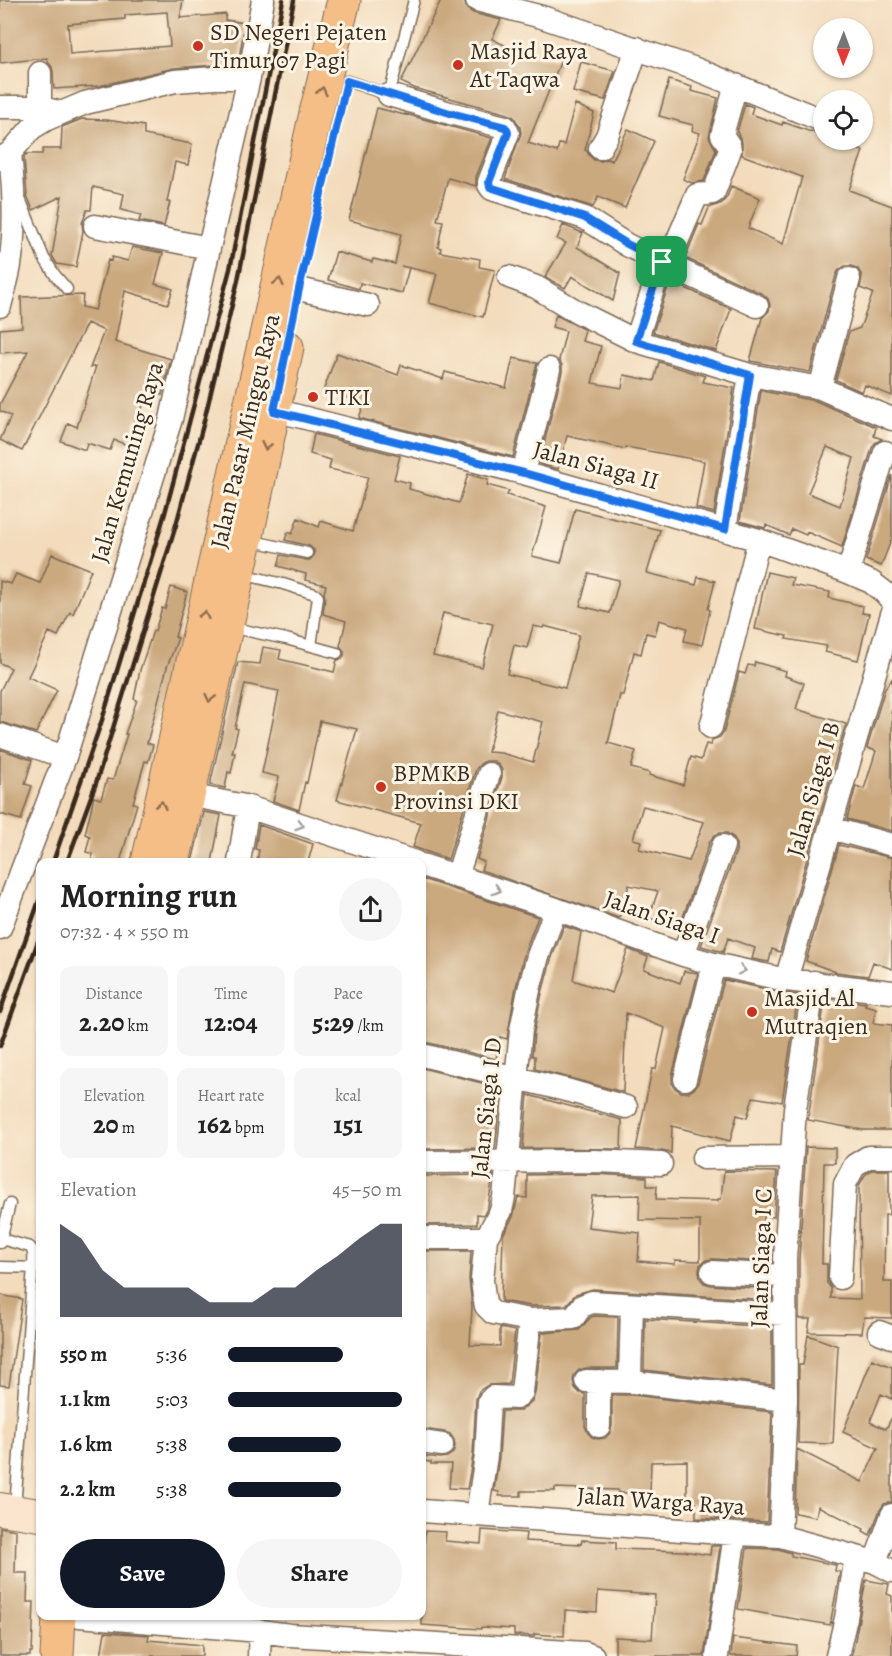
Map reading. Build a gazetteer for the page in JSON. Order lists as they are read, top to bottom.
{
  "streets": {
    "main road": ["Jalan Pasar Minggu Raya"],
    "street": [
      "Jalan Kemuning Raya",
      "Jalan Siaga II",
      "Jalan Siaga I B",
      "Jalan Siaga I",
      "Jalan Siaga I D",
      "Jalan Siaga I C",
      "Jalan Warga Raya"
    ]
  },
  "crossings": [
    ["Jalan Pasar Minggu Raya", "Jalan Siaga II"],
    ["Jalan Siaga I B", "Jalan Siaga I"],
    ["Jalan Siaga I", "Jalan Siaga I D"],
    ["Jalan Siaga I", "Jalan Siaga I C"],
    ["Jalan Siaga I C", "Jalan Warga Raya"]
  ],
  "places": [
    "SD Negeri Pejaten Timur 07 Pagi",
    "Masjid Raya At Taqwa",
    "TIKI",
    "BPMKB Provinsi DKI",
    "Masjid Al Mutraqien"
  ],
  "north": "bottom",
  "page": {
    "heading": ["Morning run", "07:32 · 4 × 550 m"],
    "stats": [
      ["Distance", "2.20 km"],
      ["Time", "12:04"],
      ["Pace", "5:29 /km"],
      ["Elevation", "20 m"],
      ["Heart rate", "162 bpm"],
      ["kcal", "151"]
    ],
    "chart": ["Elevation", "45–50 m"],
    "list": [
      {
        "name": "550 m",
        "note": "5:36"
      },
      {
        "name": "1.1 km",
        "note": "5:03"
      },
      {
        "name": "1.6 km",
        "note": "5:38"
      },
      {
        "name": "2.2 km",
        "note": "5:38"
      }
    ],
    "buttons": ["Save", "Share"]
  }
}
